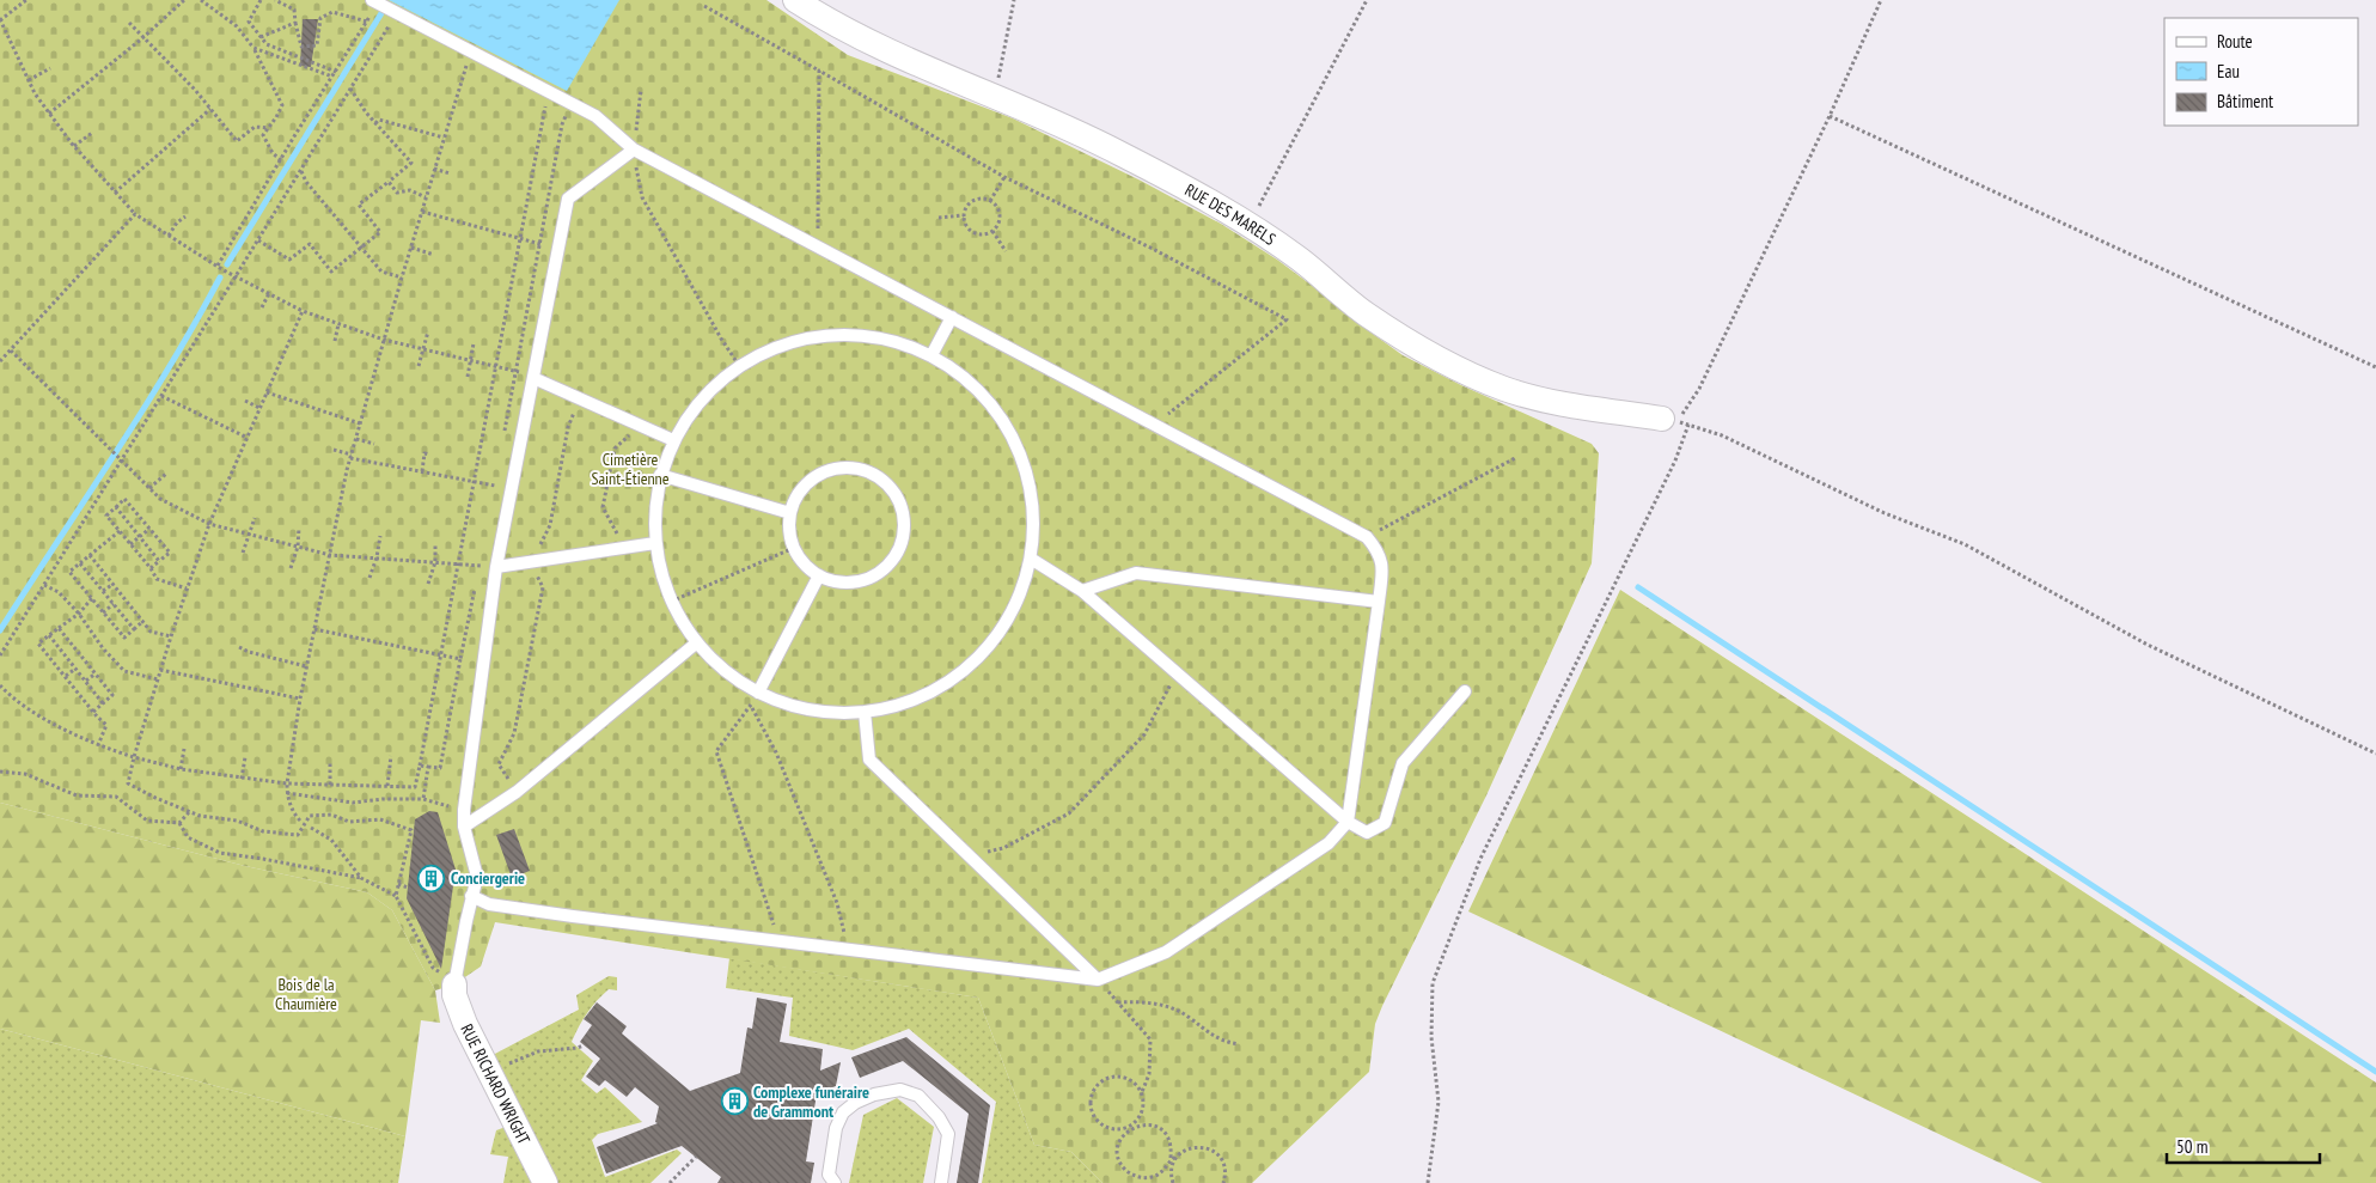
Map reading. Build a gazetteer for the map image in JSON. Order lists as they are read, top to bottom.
{
  "streets": {
    "street": ["RUE DES MARELS", "RUE RICHARD WRIGHT"]
  },
  "parks": ["Cimetière Saint-Étienne", "Bois de la Chaumière"],
  "places": {
    "building": ["Conciergerie", "Complexe funéraire de Grammont"]
  },
  "legend": ["Route", "Eau", "Bâtiment"],
  "scale_bar": "50 m"
}
